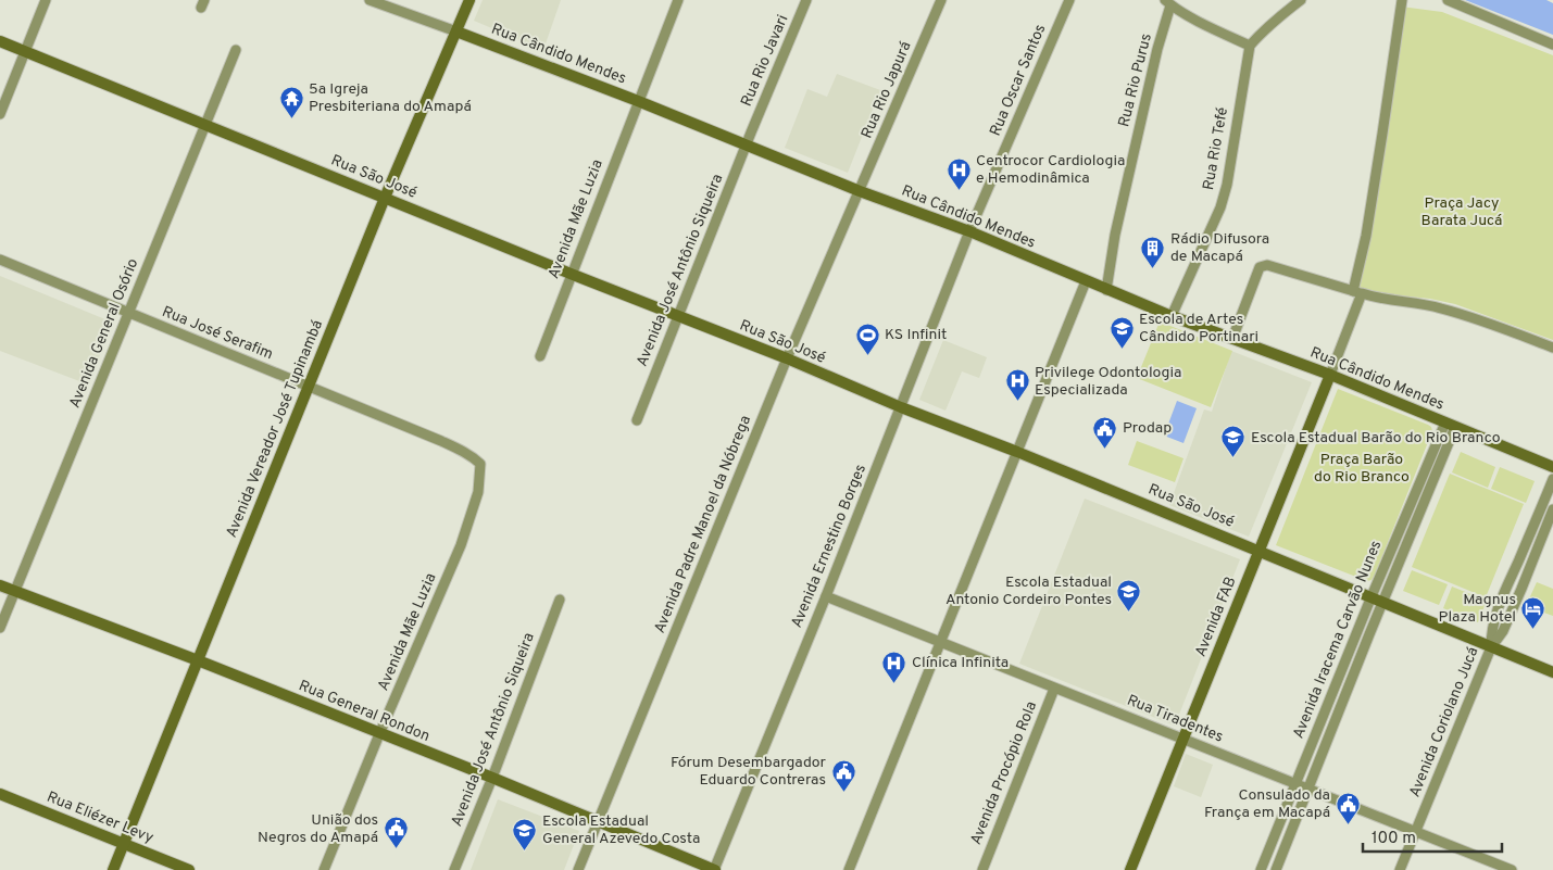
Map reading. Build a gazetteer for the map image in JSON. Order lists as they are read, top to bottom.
{
  "streets": {
    "street": [
      "Rua Cândido Mendes",
      "Rua Rio Javari",
      "Rua Oscar Santos",
      "Rua Rio Purus",
      "Rua Rio Japurá",
      "Rua Rio Tefé",
      "Rua São José",
      "Avenida Mãe Luzia",
      "Avenida José Antônio Siqueira",
      "Avenida General Osório",
      "Rua José Serafim",
      "Avenida Vereador José Tupinambá",
      "Avenida Padre Manoel da Nóbrega",
      "Avenida Ernestino Borges",
      "Avenida FAB",
      "Avenida Iracema Carvão Nunes",
      "Rua General Rondon",
      "Rua Tiradentes",
      "Avenida Coriolano Jucá",
      "Avenida Procópio Rola",
      "Rua Eliézer Levy"
    ]
  },
  "crossings": [
    ["Rua Cândido Mendes", "Rua Oscar Santos"],
    ["Rua Cândido Mendes", "Rua Rio Purus"],
    ["Rua Cândido Mendes", "Rua Rio Japurá"],
    ["Rua Cândido Mendes", "Rua Rio Tefé"],
    ["Rua Cândido Mendes", "Avenida Mãe Luzia"],
    ["Rua Cândido Mendes", "Avenida José Antônio Siqueira"],
    ["Rua Cândido Mendes", "Avenida Vereador José Tupinambá"],
    ["Rua Cândido Mendes", "Avenida Padre Manoel da Nóbrega"],
    ["Rua Cândido Mendes", "Avenida Ernestino Borges"],
    ["Rua Cândido Mendes", "Avenida FAB"],
    ["Rua Cândido Mendes", "Avenida Iracema Carvão Nunes"],
    ["Rua Rio Javari", "Avenida José Antônio Siqueira"],
    ["Rua Oscar Santos", "Avenida Ernestino Borges"],
    ["Rua Rio Japurá", "Avenida Padre Manoel da Nóbrega"],
    ["Rua São José", "Avenida Mãe Luzia"],
    ["Rua São José", "Avenida José Antônio Siqueira"],
    ["Rua São José", "Avenida General Osório"],
    ["Rua São José", "Avenida Vereador José Tupinambá"],
    ["Rua São José", "Avenida Padre Manoel da Nóbrega"],
    ["Rua São José", "Avenida Ernestino Borges"],
    ["Rua São José", "Avenida FAB"],
    ["Rua São José", "Avenida Iracema Carvão Nunes"],
    ["Rua São José", "Avenida Coriolano Jucá"],
    ["Avenida Mãe Luzia", "Rua José Serafim"],
    ["Avenida Mãe Luzia", "Rua General Rondon"],
    ["Avenida José Antônio Siqueira", "Rua General Rondon"],
    ["Avenida General Osório", "Rua José Serafim"],
    ["Avenida General Osório", "Rua General Rondon"],
    ["Rua José Serafim", "Avenida Vereador José Tupinambá"],
    ["Avenida Vereador José Tupinambá", "Rua General Rondon"],
    ["Avenida Vereador José Tupinambá", "Rua Eliézer Levy"],
    ["Avenida Padre Manoel da Nóbrega", "Rua General Rondon"],
    ["Avenida Ernestino Borges", "Rua General Rondon"],
    ["Avenida Ernestino Borges", "Rua Tiradentes"],
    ["Avenida FAB", "Rua Tiradentes"],
    ["Avenida Iracema Carvão Nunes", "Rua Tiradentes"],
    ["Rua Tiradentes", "Avenida Coriolano Jucá"],
    ["Rua Tiradentes", "Avenida Procópio Rola"]
  ],
  "parks": ["Praça Jacy Barata Jucá", "Praça Barão do Rio Branco"],
  "places": {
    "temple": ["5a Igreja Presbiteriana do Amapá"],
    "hospital": ["Centrocor Cardiologia e Hemodinâmica", "Privilege Odontologia Especializada", "Clínica Infinita"],
    "building": ["Rádio Difusora de Macapá"],
    "school or university": [
      "Escola de Artes Cândido Portinari",
      "Escola Estadual Barão do Rio Branco",
      "Escola Estadual Antonio Cordeiro Pontes",
      "Escola Estadual General Azevedo Costa"
    ],
    "sports": ["KS Infinit"],
    "public building": [
      "Prodap",
      "Fórum Desembargador Eduardo Contreras",
      "Consulado da França em Macapá",
      "União dos Negros do Amapá"
    ],
    "hotel": ["Magnus Plaza Hotel"]
  },
  "scale_bar": "100 m"
}
